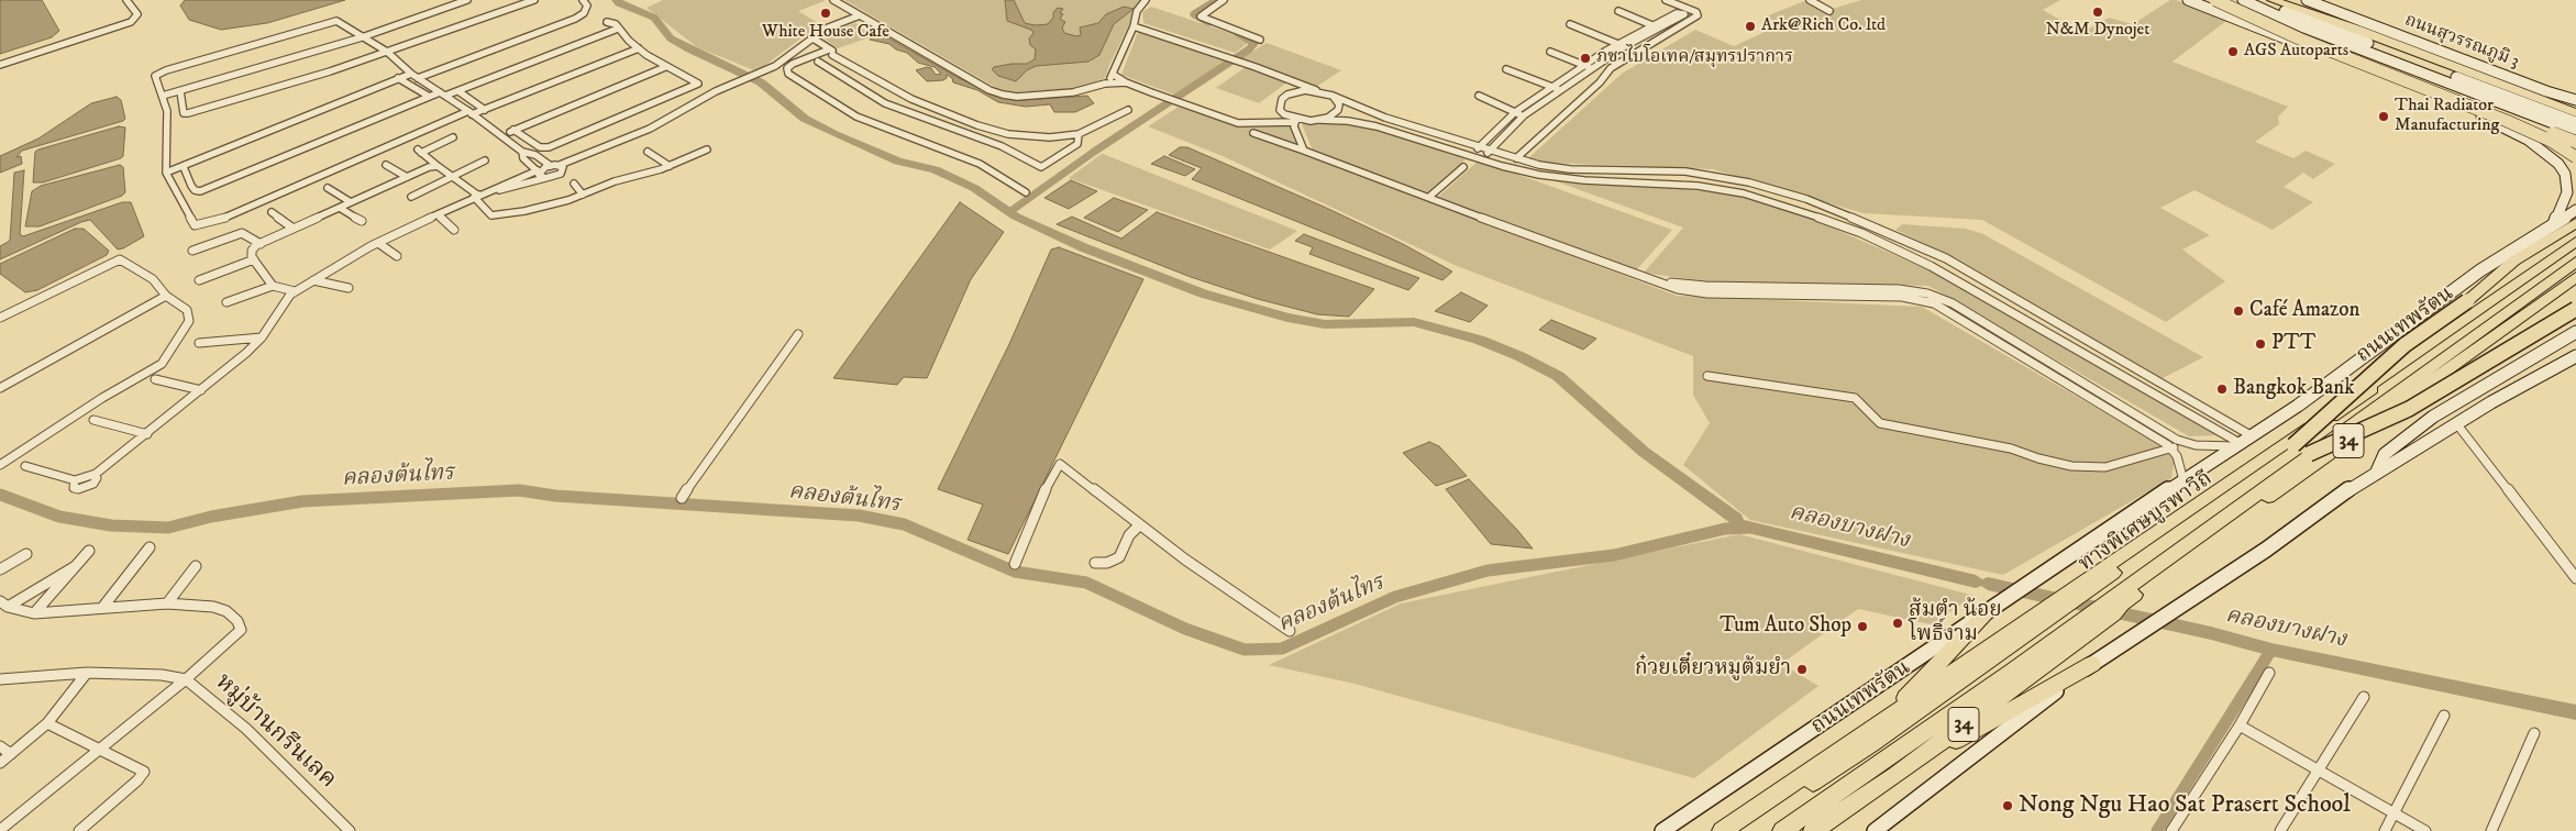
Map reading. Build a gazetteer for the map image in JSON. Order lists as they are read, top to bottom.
{
  "streets": {
    "highway": ["ถนนเทพรัตน", "34", "ทางพิเศษบูรพาวิถี"],
    "main road": ["ถนนสุวรรณภูมิ 3"],
    "street": ["หมู่บ้านกรีนเลค"]
  },
  "crossings": [
    ["ถนนเทพรัตน", "ทางพิเศษบูรพาวิถี"]
  ],
  "water": ["คลองต้นไทร", "คลองบางฝาง"],
  "places": [
    "N&M Dynojet",
    "White House Cafe",
    "Ark@Rich Co. ltd",
    "AGS Autoparts",
    "ภชาไบโอเทค/สมุทรปราการ",
    "Thai Radiator Manufacturing",
    "Café Amazon",
    "PTT",
    "Bangkok Bank",
    "ส้มตำ น้อย โพธิ์งาม",
    "Tum Auto Shop",
    "ก๋วยเตี๋ยวหมูต้มยำ",
    "Nong Ngu Hao Sat Prasert School"
  ]
}
